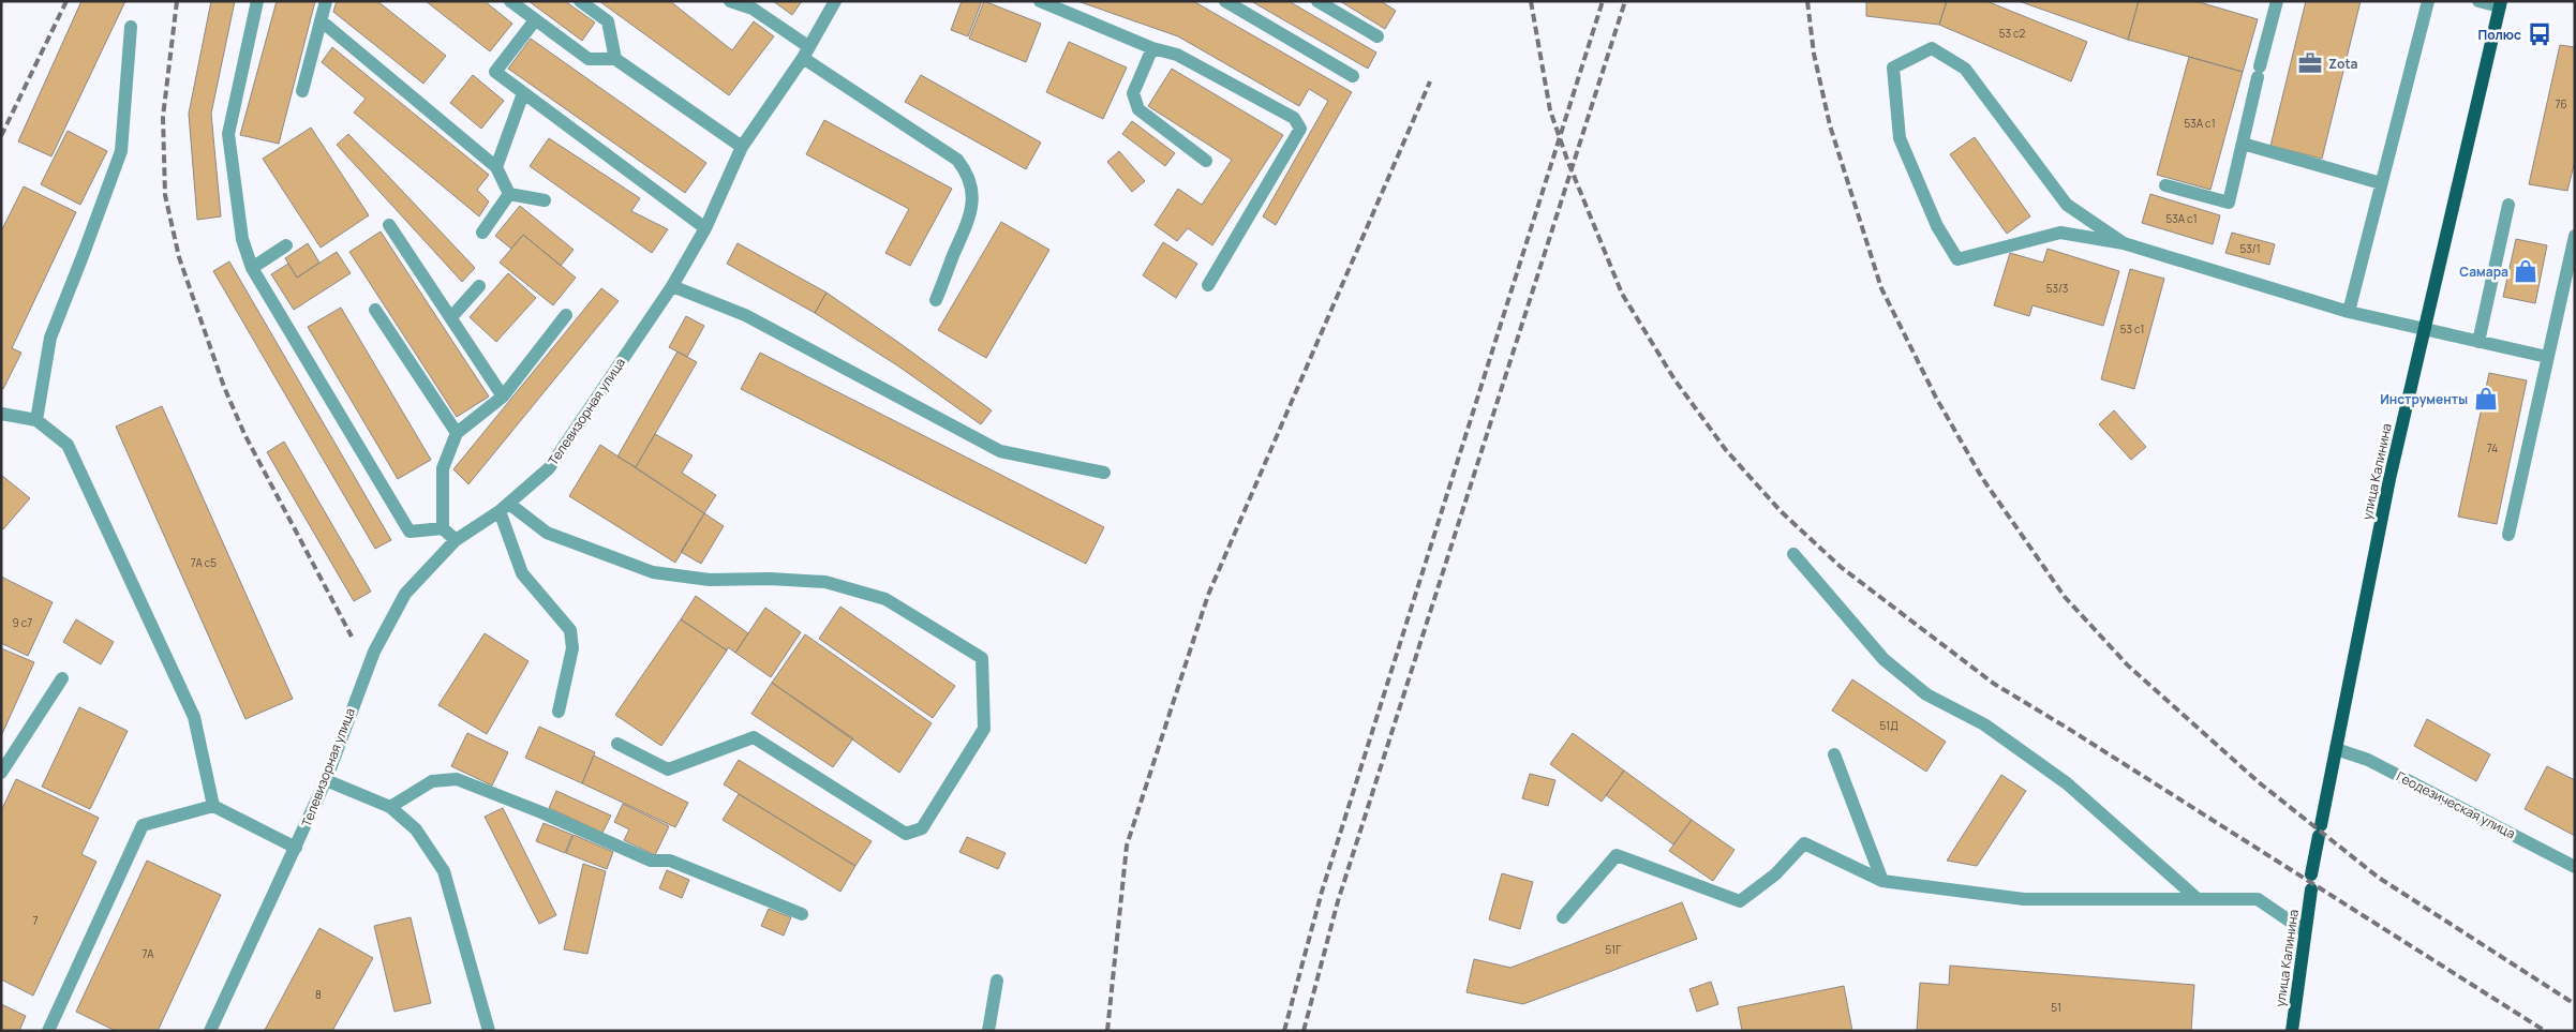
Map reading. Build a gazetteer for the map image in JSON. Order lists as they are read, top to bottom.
{
  "streets": {
    "main road": ["улица Калинина"],
    "street": ["Телевизорная улица", "Геодезическая улица"]
  },
  "crossings": [
    ["улица Калинина", "Геодезическая улица"]
  ],
  "places": {
    "bus stop": ["Полюс"],
    "office": ["Zota"],
    "shop": ["Самара", "Инструменты"]
  },
  "house_numbers": [
    "53 с2",
    "76",
    "53А с1",
    "53А с1",
    "53/1",
    "53/3",
    "53 с1",
    "74",
    "7А с5",
    "9 с7",
    "51Д",
    "7",
    "51Г",
    "7А",
    "8",
    "51"
  ]
}
